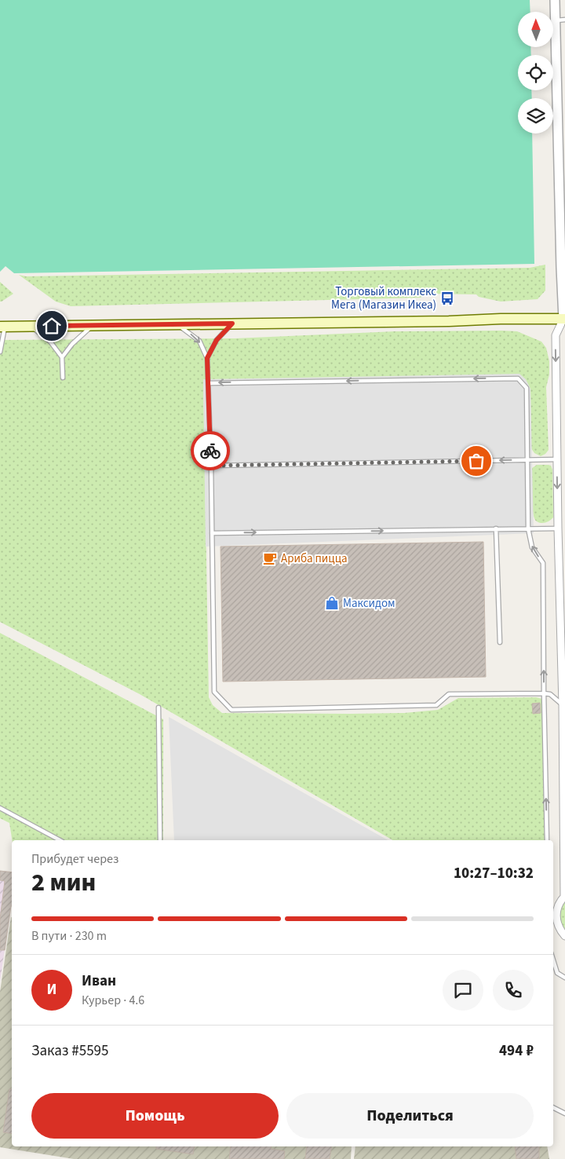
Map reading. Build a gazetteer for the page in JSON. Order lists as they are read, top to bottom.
{
  "places": {
    "bus stop": ["Торговый комплекс Мега (Магазин Икеа)"],
    "cafe": ["Ариба пицца"],
    "shop": ["Максидом"]
  },
  "north": "top",
  "page": {
    "heading": ["2 мин", "Прибудет через", "10:27–10:32"],
    "panel": [
      "Иван",
      "Курьер · 4.6",
      "Заказ #5595",
      "494 ₽"
    ],
    "bar": "В пути · 230 m",
    "round": "И",
    "buttons": ["Помощь", "Поделиться"]
  }
}
